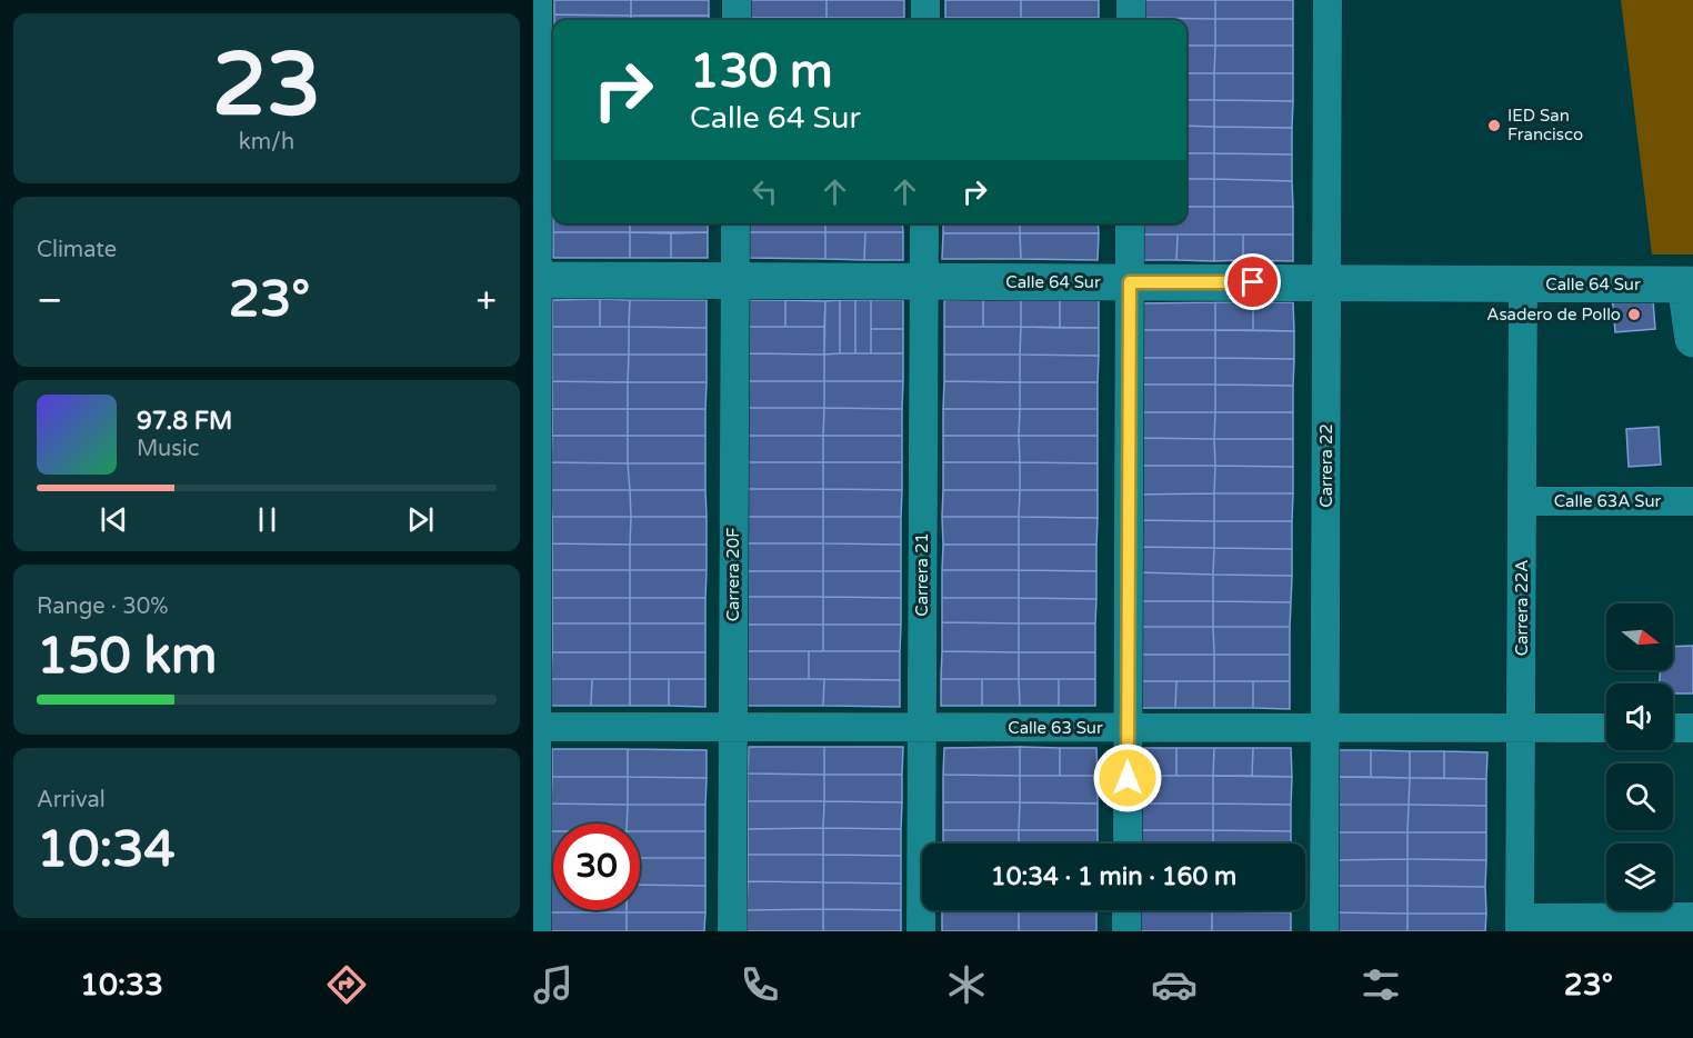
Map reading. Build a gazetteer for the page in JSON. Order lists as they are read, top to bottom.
{
  "streets": {
    "street": [
      "Calle 64 Sur",
      "Carrera 22",
      "Calle 63A Sur",
      "Carrera 20F",
      "Carrera 21",
      "Carrera 22A",
      "Calle 63 Sur"
    ]
  },
  "crossings": [
    ["Calle 64 Sur", "Carrera 22"],
    ["Calle 64 Sur", "Carrera 20F"],
    ["Calle 64 Sur", "Carrera 21"],
    ["Calle 64 Sur", "Carrera 22A"],
    ["Carrera 22", "Calle 63 Sur"],
    ["Calle 63A Sur", "Carrera 22A"],
    ["Carrera 20F", "Calle 63 Sur"],
    ["Carrera 21", "Calle 63 Sur"],
    ["Carrera 22A", "Calle 63 Sur"]
  ],
  "places": ["IED San Francisco", "Asadero de Pollo"],
  "north": "right",
  "page": {
    "tile": [
      ["23", "km/h"],
      "Climate",
      ["Range · 30%", "150 km"],
      ["Arrival", "10:34"]
    ],
    "turn": ["130 m", "Calle 64 Sur"],
    "heat": ["−", "23°", "+"],
    "song": ["97.8 FM", "Music"],
    "limit": "30",
    "trip": "10:34 · 1 min · 160 m",
    "tabs": ["10:33", "23°"]
  }
}
